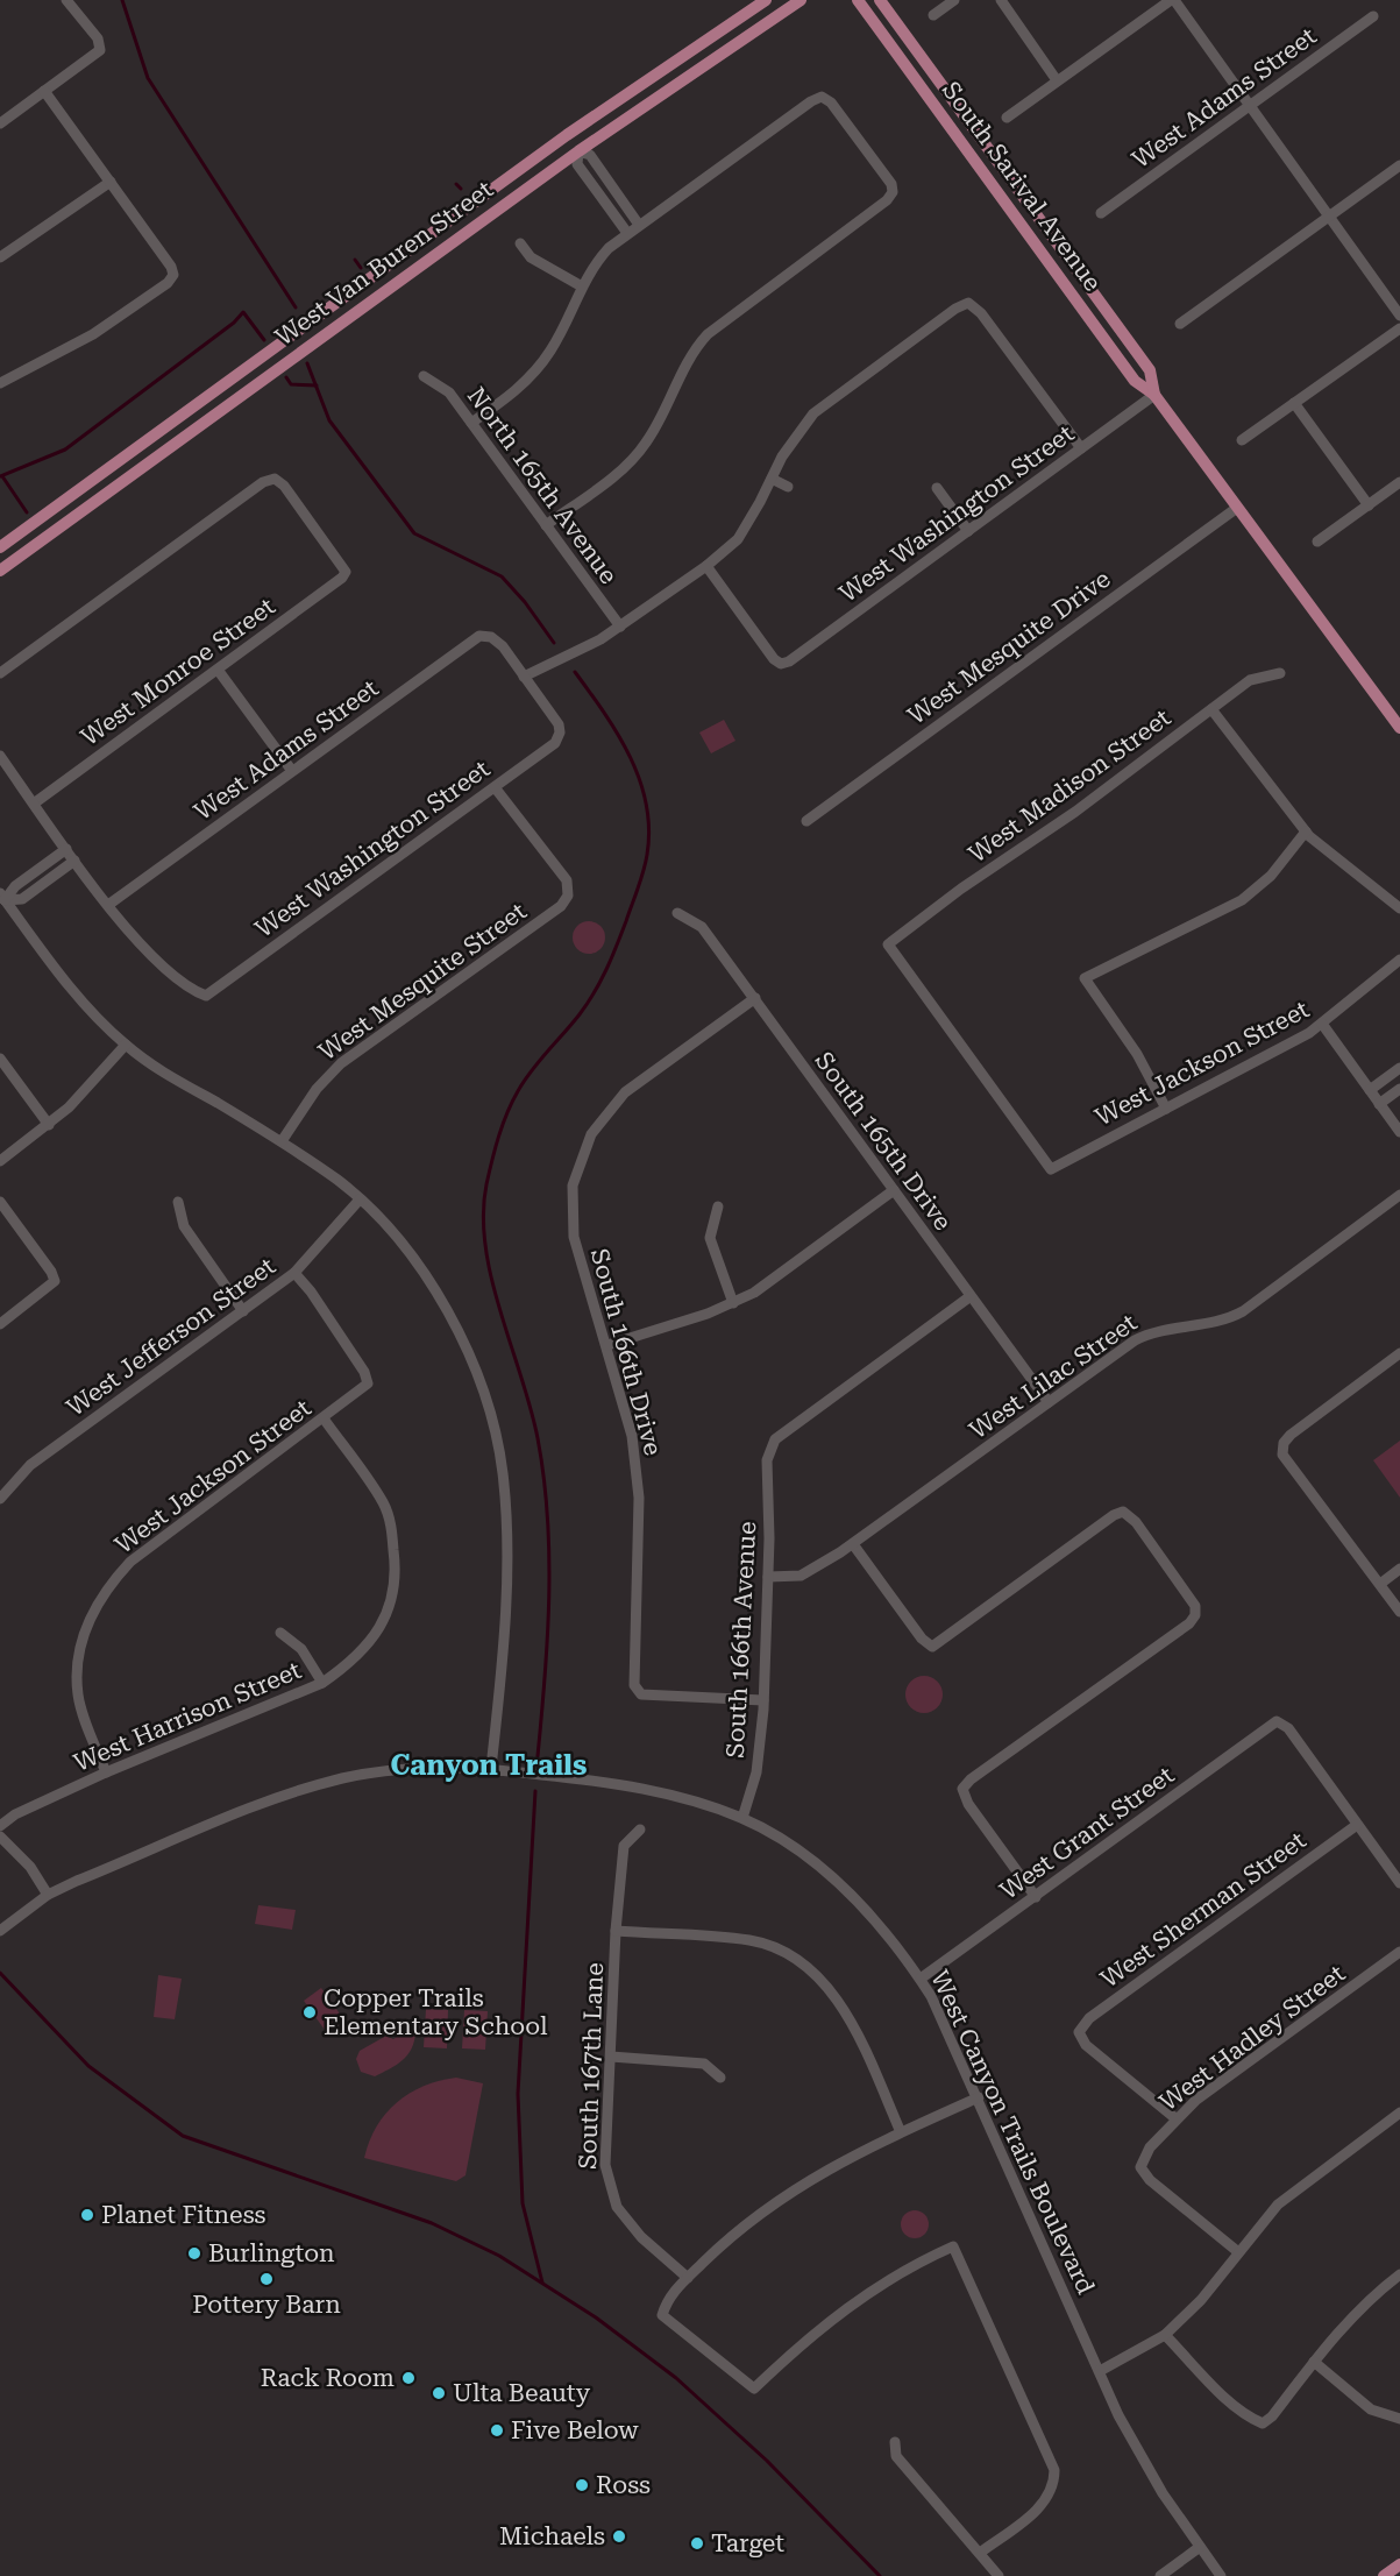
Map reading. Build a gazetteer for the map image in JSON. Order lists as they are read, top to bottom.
{
  "streets": {
    "main road": ["South Sarival Avenue", "West Van Buren Street"],
    "street": [
      "West Adams Street",
      "North 165th Avenue",
      "West Washington Street",
      "West Mesquite Drive",
      "West Monroe Street",
      "West Madison Street",
      "West Mesquite Street",
      "West Jackson Street",
      "South 165th Drive",
      "West Jefferson Street",
      "South 166th Drive",
      "West Lilac Street",
      "South 166th Avenue",
      "West Harrison Street",
      "West Grant Street",
      "West Sherman Street",
      "West Hadley Street",
      "South 167th Lane",
      "West Canyon Trails Boulevard"
    ]
  },
  "crossings": [
    ["West Adams Street", "West Washington Street"],
    ["South Sarival Avenue", "West Washington Street"],
    ["South Sarival Avenue", "West Mesquite Drive"],
    ["West Washington Street", "West Mesquite Street"],
    ["West Madison Street", "West Jackson Street"],
    ["West Jackson Street", "West Jefferson Street"],
    ["West Jackson Street", "West Harrison Street"],
    ["South 165th Drive", "South 166th Drive"],
    ["South 165th Drive", "West Lilac Street"],
    ["South 165th Drive", "South 166th Avenue"],
    ["South 166th Drive", "South 166th Avenue"],
    ["West Lilac Street", "South 166th Avenue"],
    ["South 166th Avenue", "West Canyon Trails Boulevard"],
    ["West Grant Street", "West Sherman Street"],
    ["West Grant Street", "West Canyon Trails Boulevard"],
    ["West Sherman Street", "West Hadley Street"]
  ],
  "districts": ["Canyon Trails"],
  "places": [
    "Copper Trails Elementary School",
    "Planet Fitness",
    "Burlington",
    "Pottery Barn",
    "Rack Room",
    "Ulta Beauty",
    "Five Below",
    "Ross",
    "Michaels",
    "Target"
  ]
}
